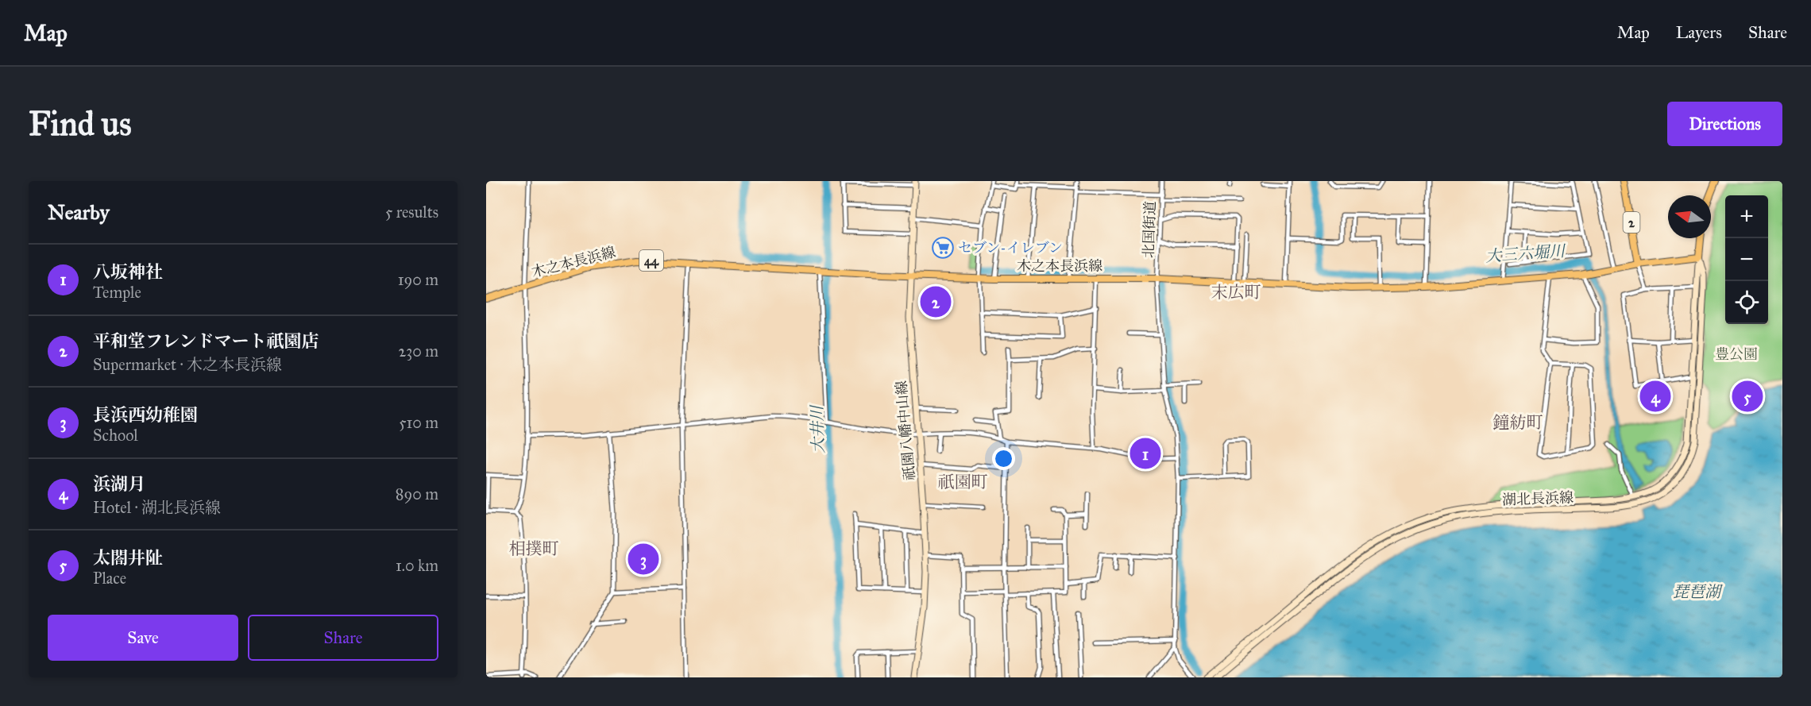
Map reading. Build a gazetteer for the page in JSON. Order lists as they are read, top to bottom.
{
  "streets": {
    "main road": [
      "2",
      "44",
      "木之本長浜線",
      "祇園八幡中山線",
      "湖北長浜線"
    ],
    "street": ["北国街道"]
  },
  "crossings": [
    ["2", "木之本長浜線"],
    ["北国街道", "木之本長浜線"],
    ["木之本長浜線", "祇園八幡中山線"],
    ["木之本長浜線", "湖北長浜線"]
  ],
  "districts": [
    "末広町",
    "鐘紡町",
    "祇園町",
    "相撲町"
  ],
  "water": ["大三六堀川", "大井川", "琵琶湖"],
  "parks": ["豊公園"],
  "places": {
    "supermarket": ["セブン-イレブン"]
  },
  "north": "left",
  "page": {
    "header": "Map",
    "nav": ["Map", "Layers", "Share"],
    "buttons": [
      "Directions",
      ["Save", "Share"]
    ],
    "title": "Find us",
    "heading": ["Nearby", "5 results"],
    "map_buttons": ["+", "−"],
    "list": [
      {
        "mark": "1",
        "name": "八坂神社",
        "note": "Temple",
        "value": "190 m"
      },
      {
        "mark": "2",
        "name": "平和堂フレンドマート祇園店",
        "note": "Supermarket · 木之本長浜線",
        "value": "230 m"
      },
      {
        "mark": "3",
        "name": "長浜西幼稚園",
        "note": "School",
        "value": "510 m"
      },
      {
        "mark": "4",
        "name": "浜湖月",
        "note": "Hotel · 湖北長浜線",
        "value": "890 m"
      },
      {
        "mark": "5",
        "name": "太閤井阯",
        "note": "Place",
        "value": "1.0 km"
      }
    ],
    "pins": [
      "2",
      "4",
      "5",
      "1",
      "3"
    ]
  }
}
